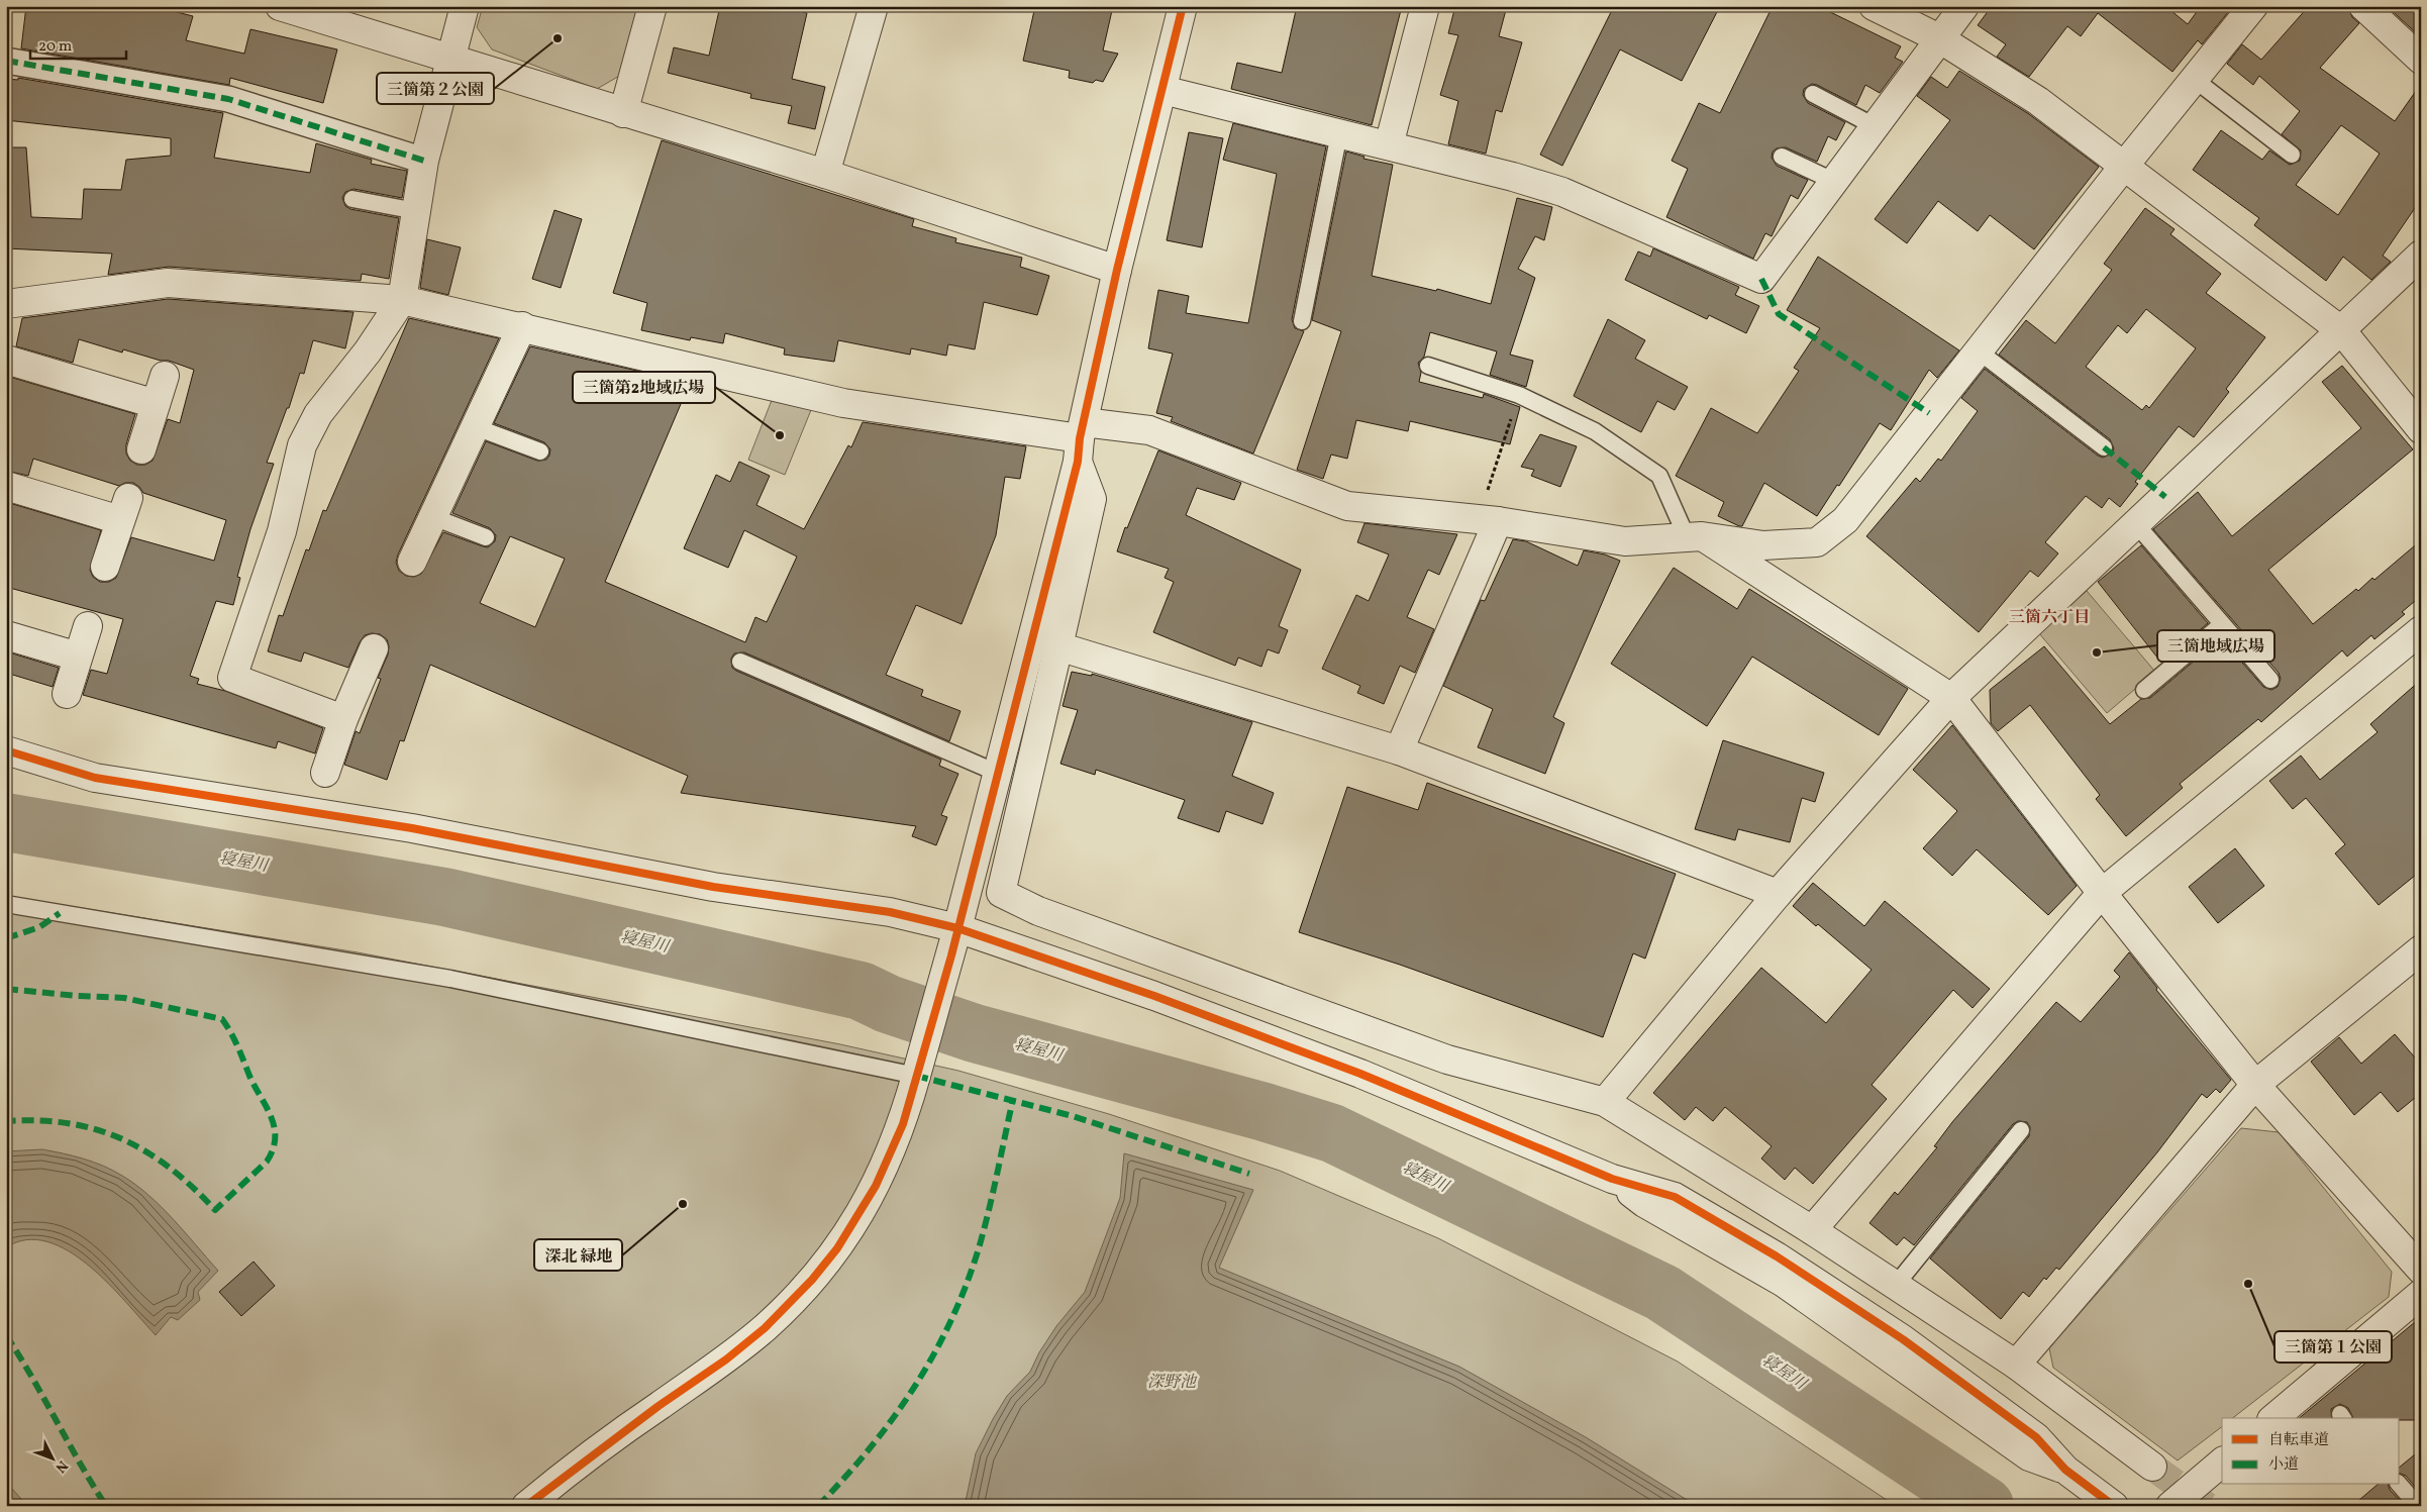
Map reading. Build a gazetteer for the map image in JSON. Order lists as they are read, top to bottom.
{
  "districts": ["三箇六丁目"],
  "water": ["寝屋川", "深野池"],
  "places": [
    "三箇第２公園",
    "三箇第2地域広場",
    "三箇地域広場",
    "深北 緑地",
    "三箇第１公園"
  ],
  "legend": ["自転車道", "小道"],
  "scale_bar": "20 m",
  "north": "bottom right"
}
